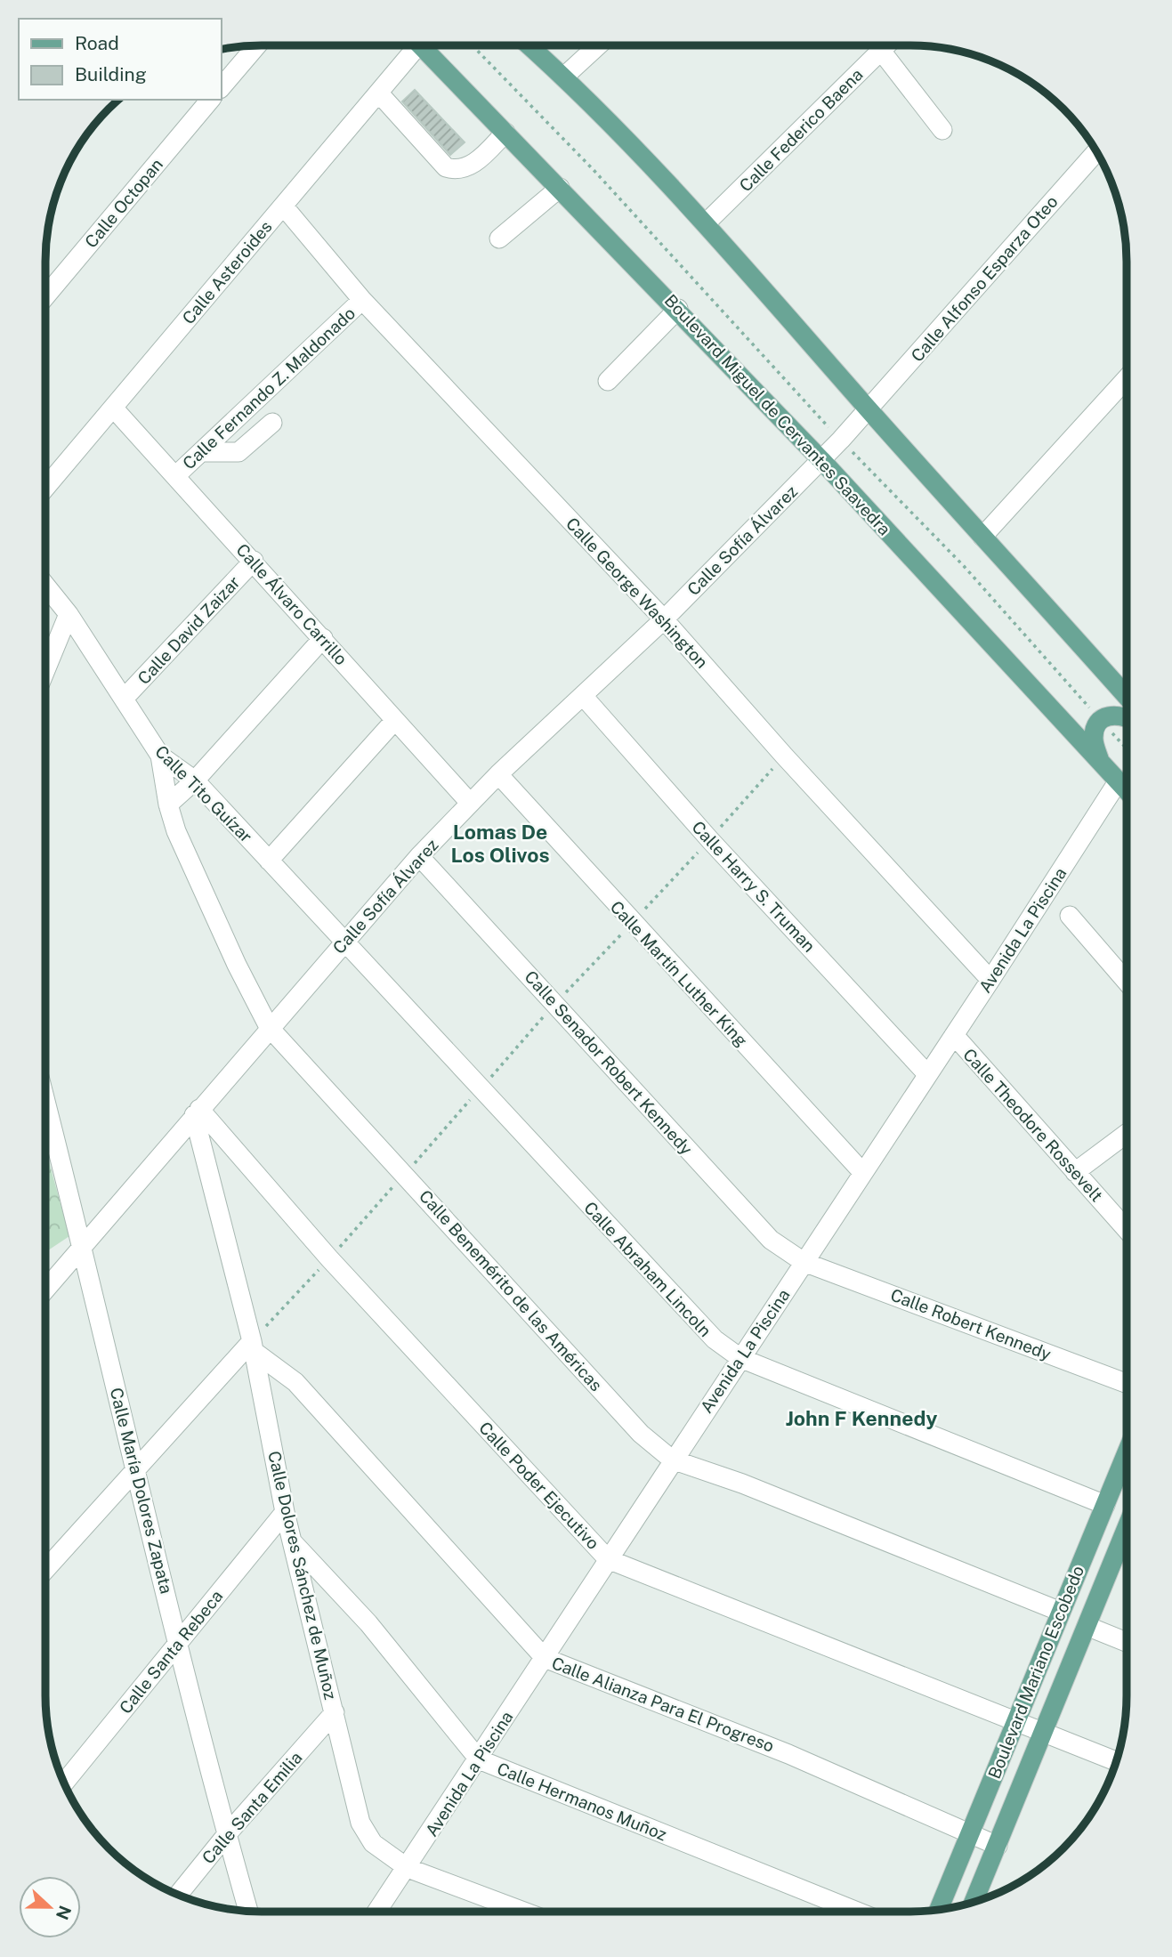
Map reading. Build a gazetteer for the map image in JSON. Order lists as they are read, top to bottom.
{
  "streets": {
    "main road": ["Boulevard Miguel de Cervantes Saavedra", "Boulevard Mariano Escobedo"],
    "street": [
      "Calle Federico Baena",
      "Calle Octopan",
      "Calle Asteroides",
      "Calle Alfonso Esparza Oteo",
      "Calle Fernando Z. Maldonado",
      "Calle Sofía Álvarez",
      "Calle George Washington",
      "Calle Álvaro Carrillo",
      "Calle David Zaizar",
      "Calle Tito Guízar",
      "Calle Harry S. Truman",
      "Avenida La Piscina",
      "Calle Martín Luther King",
      "Calle Senador Robert Kennedy",
      "Calle Theodore Rossevelt",
      "Calle Abraham Lincoln",
      "Calle Benemérito de las Américas",
      "Calle Robert Kennedy",
      "Calle Poder Ejecutivo",
      "Calle María Dolores Zapata",
      "Calle Dolores Sánchez de Muñoz",
      "Calle Santa Rebeca",
      "Calle Alianza Para El Progreso",
      "Calle Hermanos Muñoz",
      "Calle Santa Emilia"
    ]
  },
  "crossings": [
    ["Calle Asteroides", "Calle George Washington"],
    ["Calle Asteroides", "Calle Álvaro Carrillo"],
    ["Calle Alfonso Esparza Oteo", "Calle Sofía Álvarez"],
    ["Calle Fernando Z. Maldonado", "Calle George Washington"],
    ["Calle Fernando Z. Maldonado", "Calle Álvaro Carrillo"],
    ["Boulevard Miguel de Cervantes Saavedra", "Calle Sofía Álvarez"],
    ["Boulevard Miguel de Cervantes Saavedra", "Avenida La Piscina"],
    ["Calle Sofía Álvarez", "Calle George Washington"],
    ["Calle Sofía Álvarez", "Calle Álvaro Carrillo"],
    ["Calle Sofía Álvarez", "Calle Tito Guízar"],
    ["Calle Sofía Álvarez", "Calle Harry S. Truman"],
    ["Calle Sofía Álvarez", "Calle Martín Luther King"],
    ["Calle Sofía Álvarez", "Calle Senador Robert Kennedy"],
    ["Calle Sofía Álvarez", "Calle Abraham Lincoln"],
    ["Calle Sofía Álvarez", "Calle Benemérito de las Américas"],
    ["Calle Sofía Álvarez", "Calle Poder Ejecutivo"],
    ["Calle Sofía Álvarez", "Calle María Dolores Zapata"],
    ["Calle Sofía Álvarez", "Calle Dolores Sánchez de Muñoz"],
    ["Calle George Washington", "Avenida La Piscina"],
    ["Calle Álvaro Carrillo", "Calle David Zaizar"],
    ["Calle David Zaizar", "Calle Tito Guízar"],
    ["Calle Tito Guízar", "Calle Abraham Lincoln"],
    ["Calle Tito Guízar", "Calle Benemérito de las Américas"],
    ["Calle Harry S. Truman", "Avenida La Piscina"],
    ["Avenida La Piscina", "Calle Martín Luther King"],
    ["Avenida La Piscina", "Calle Senador Robert Kennedy"],
    ["Avenida La Piscina", "Calle Theodore Rossevelt"],
    ["Avenida La Piscina", "Calle Abraham Lincoln"],
    ["Avenida La Piscina", "Calle Benemérito de las Américas"],
    ["Avenida La Piscina", "Calle Robert Kennedy"],
    ["Avenida La Piscina", "Calle Poder Ejecutivo"],
    ["Avenida La Piscina", "Calle Dolores Sánchez de Muñoz"],
    ["Avenida La Piscina", "Calle Alianza Para El Progreso"],
    ["Avenida La Piscina", "Calle Hermanos Muñoz"],
    ["Calle Senador Robert Kennedy", "Calle Robert Kennedy"],
    ["Calle Abraham Lincoln", "Boulevard Mariano Escobedo"],
    ["Calle Benemérito de las Américas", "Boulevard Mariano Escobedo"],
    ["Calle Poder Ejecutivo", "Calle Dolores Sánchez de Muñoz"],
    ["Calle Poder Ejecutivo", "Boulevard Mariano Escobedo"],
    ["Calle María Dolores Zapata", "Calle Santa Rebeca"],
    ["Calle María Dolores Zapata", "Calle Santa Emilia"],
    ["Calle Dolores Sánchez de Muñoz", "Calle Santa Rebeca"],
    ["Calle Dolores Sánchez de Muñoz", "Calle Alianza Para El Progreso"],
    ["Calle Dolores Sánchez de Muñoz", "Calle Hermanos Muñoz"],
    ["Calle Dolores Sánchez de Muñoz", "Calle Santa Emilia"],
    ["Boulevard Mariano Escobedo", "Calle Alianza Para El Progreso"]
  ],
  "districts": ["Lomas De Los Olivos", "John F Kennedy"],
  "legend": ["Road", "Building"],
  "north": "right"
}
